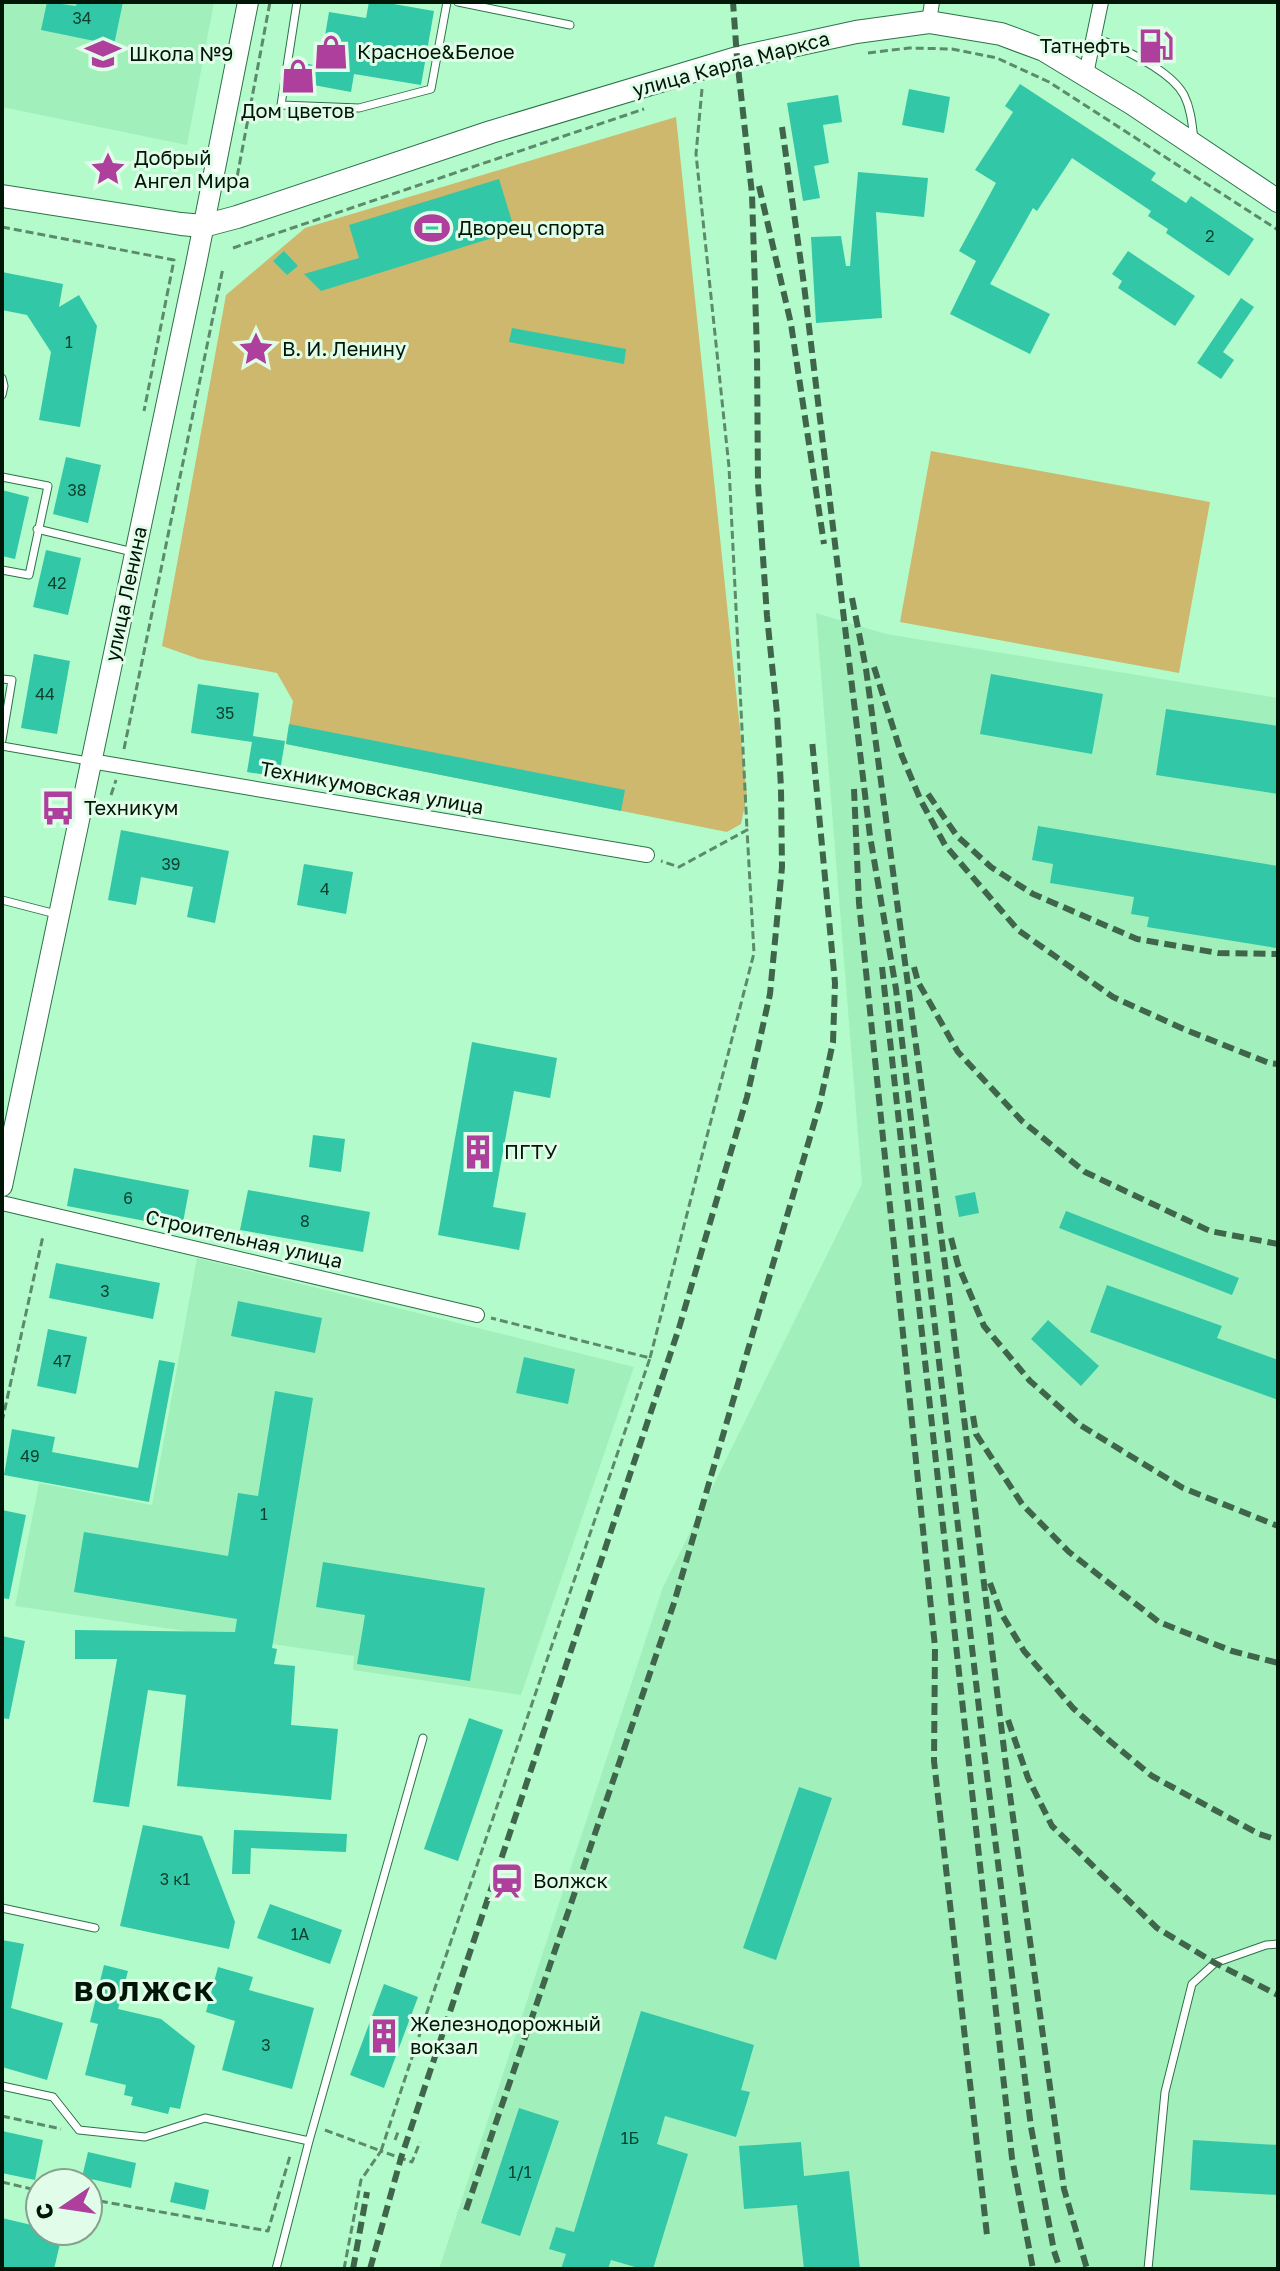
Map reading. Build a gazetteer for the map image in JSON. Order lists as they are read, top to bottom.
{
  "streets": {
    "main road": ["улица Карла Маркса", "улица Ленина"],
    "street": ["Техникумовская улица", "Строительная улица"]
  },
  "crossings": [
    ["улица Карла Маркса", "улица Ленина"],
    ["улица Ленина", "Техникумовская улица"]
  ],
  "districts": ["ВОЛЖСК"],
  "places": {
    "fuel station": ["Татнефть"],
    "shop": ["Красное&Белое", "Дом цветов"],
    "school or university": ["Школа №9"],
    "place": ["Добрый Ангел Мира", "В. И. Ленину"],
    "sports": ["Дворец спорта"],
    "bus stop": ["Техникум"],
    "building": ["ПГТУ", "Железнодорожный вокзал"],
    "station": ["Волжск"]
  },
  "house_numbers": [
    "34",
    "2",
    "1",
    "38",
    "42",
    "44",
    "35",
    "39",
    "4",
    "6",
    "8",
    "3",
    "47",
    "49",
    "1",
    "3 к1",
    "1А",
    "3",
    "1Б",
    "1/1"
  ],
  "north": "left"
}
